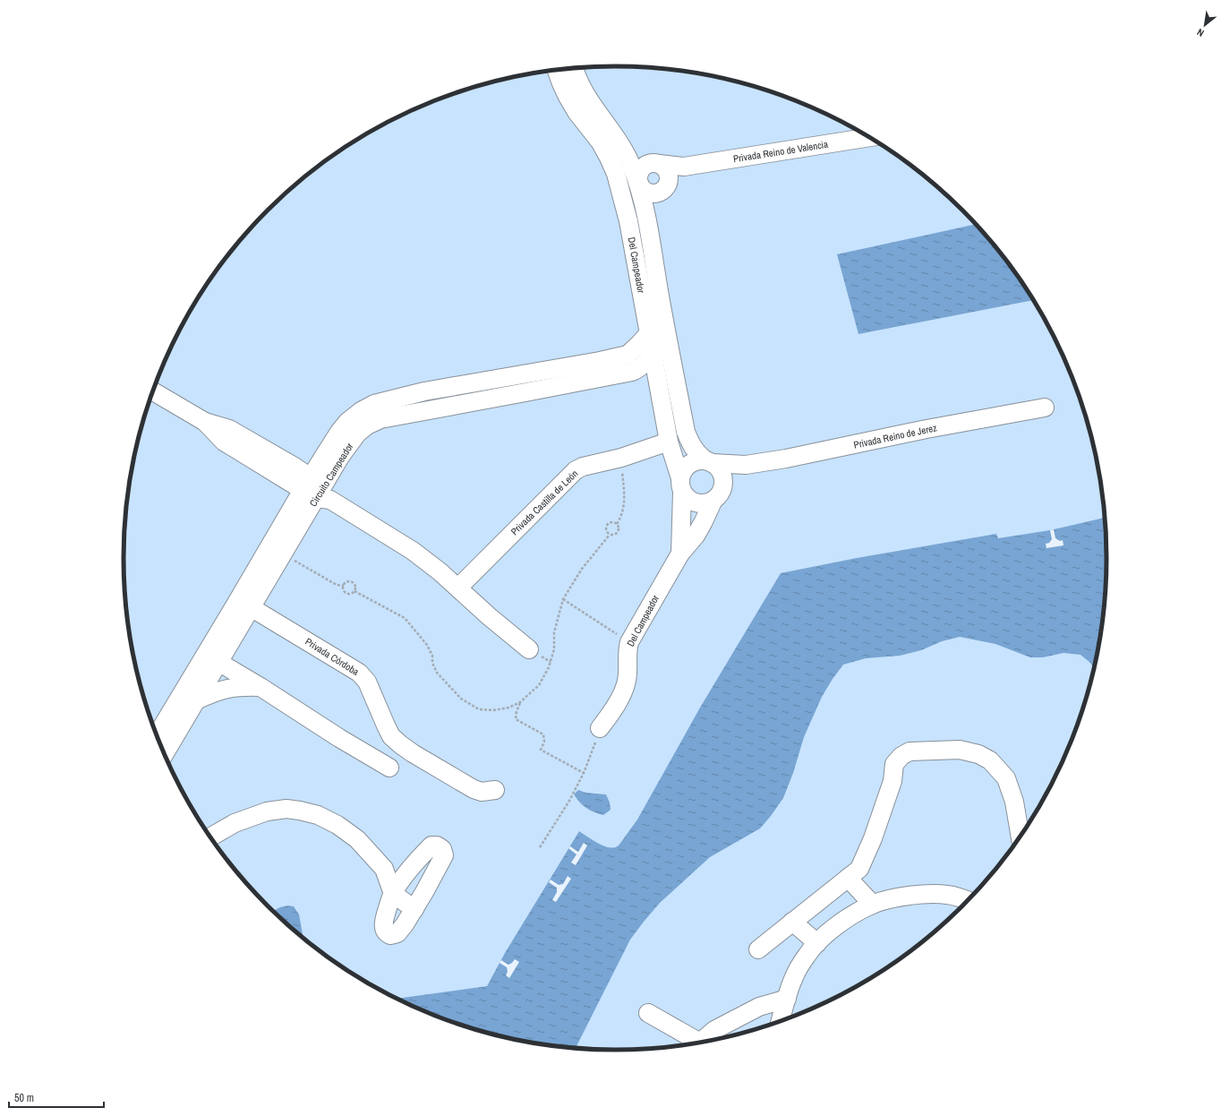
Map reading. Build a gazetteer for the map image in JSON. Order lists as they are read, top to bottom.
{
  "streets": {
    "street": [
      "Privada Reino de Valencia",
      "Del Campeador",
      "Privada Reino de Jerez",
      "Circuito Campeador",
      "Privada Castilla de León",
      "Privada Córdoba"
    ]
  },
  "crossings": [
    ["Privada Reino de Valencia", "Del Campeador"],
    ["Del Campeador", "Privada Reino de Jerez"],
    ["Del Campeador", "Circuito Campeador"],
    ["Del Campeador", "Privada Castilla de León"],
    ["Circuito Campeador", "Privada Córdoba"]
  ],
  "scale_bar": "50 m",
  "north": "bottom left"
}
